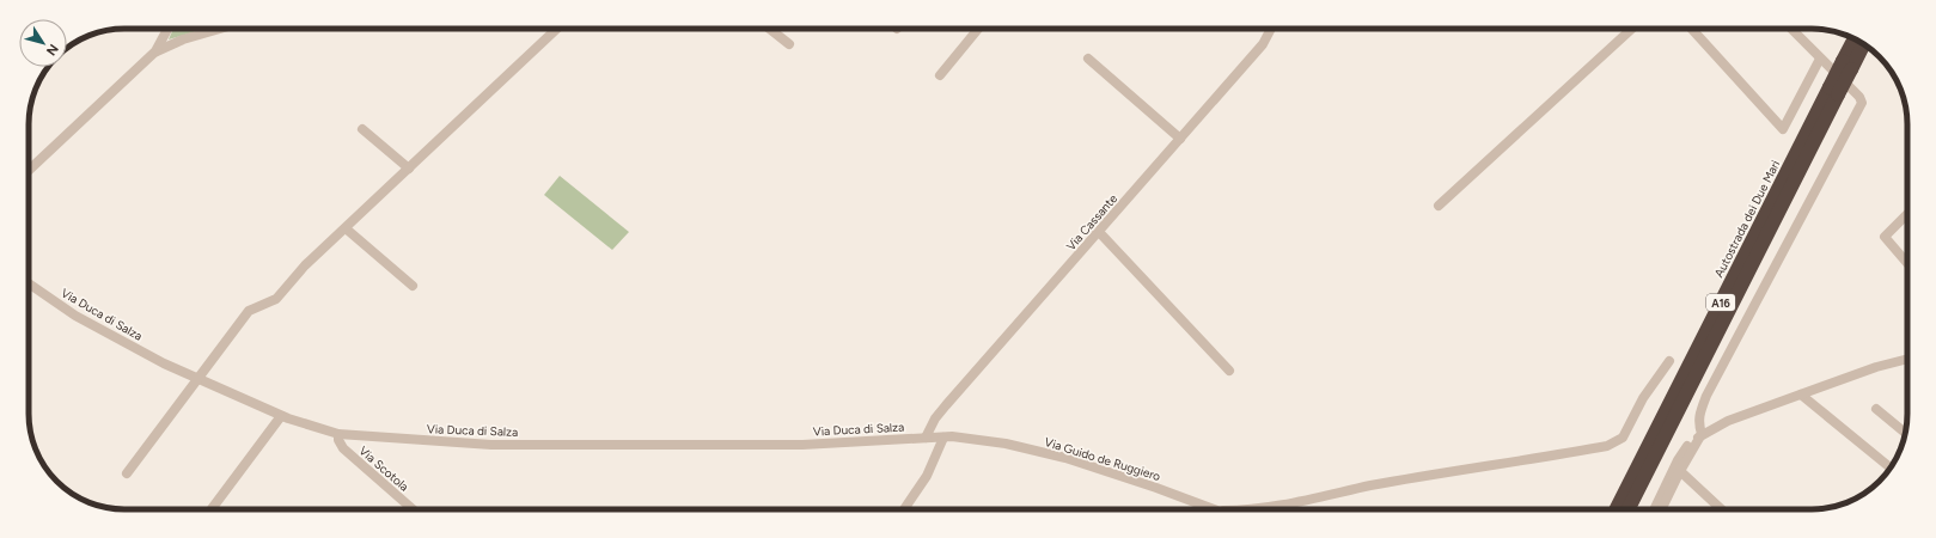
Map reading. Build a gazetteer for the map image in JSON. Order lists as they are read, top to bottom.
{
  "streets": {
    "highway": ["Autostrada dei Due Mari", "A16"],
    "street": [
      "Via Cassante",
      "Via Duca di Salza",
      "Via Guido de Ruggiero",
      "Via Scotola"
    ]
  },
  "crossings": [
    ["Via Cassante", "Via Duca di Salza"],
    ["Via Duca di Salza", "Via Guido de Ruggiero"],
    ["Via Duca di Salza", "Via Scotola"]
  ],
  "north": "bottom right"
}
